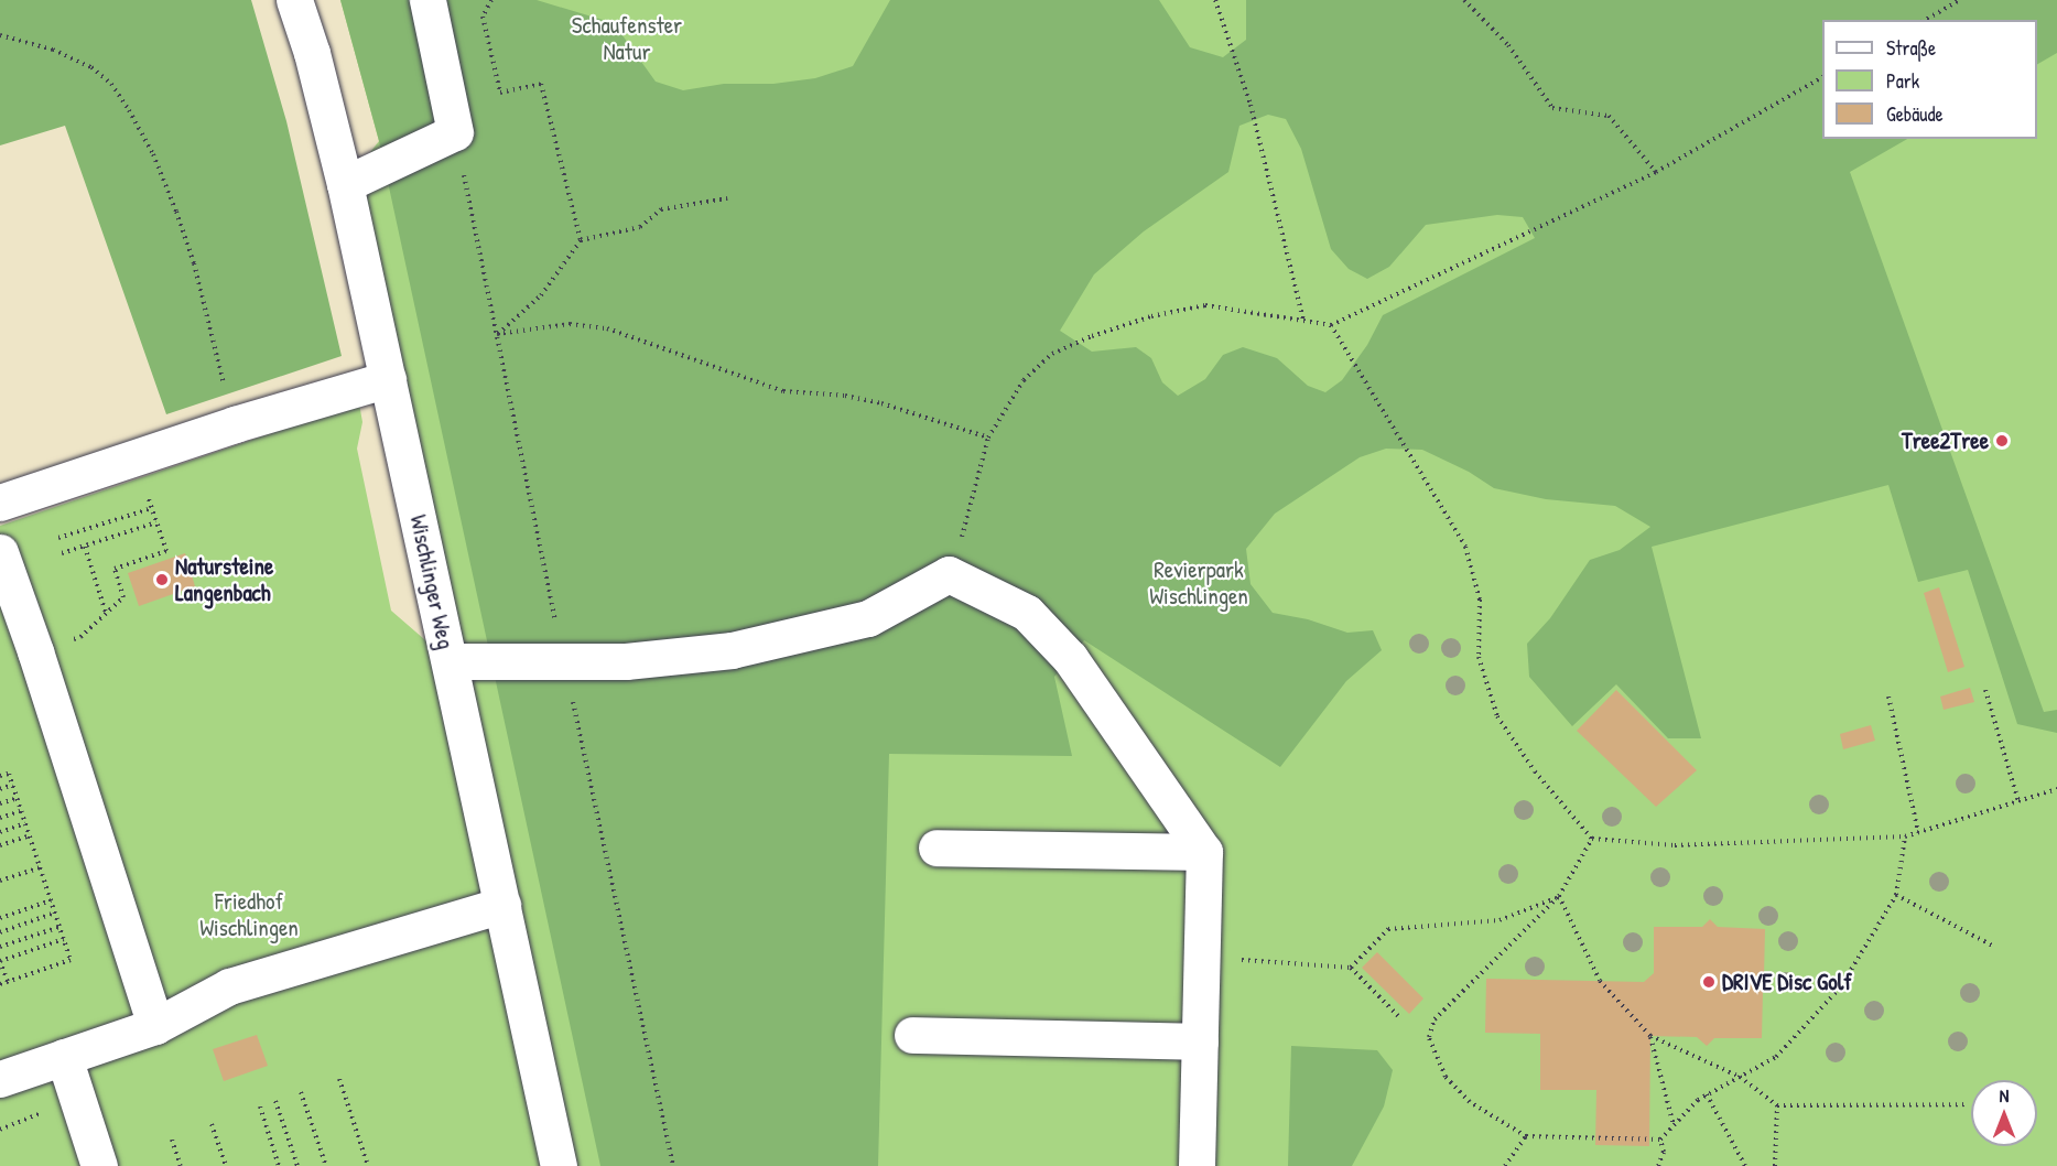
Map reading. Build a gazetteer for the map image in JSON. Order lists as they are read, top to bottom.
{
  "streets": {
    "street": ["Wischlinger Weg"]
  },
  "parks": ["Schaufenster Natur", "Revierpark Wischlingen", "Friedhof Wischlingen"],
  "places": ["Tree2Tree", "Natursteine Langenbach", "DRIVE Disc Golf"],
  "legend": ["Straße", "Park", "Gebäude"],
  "north": "top"
}
